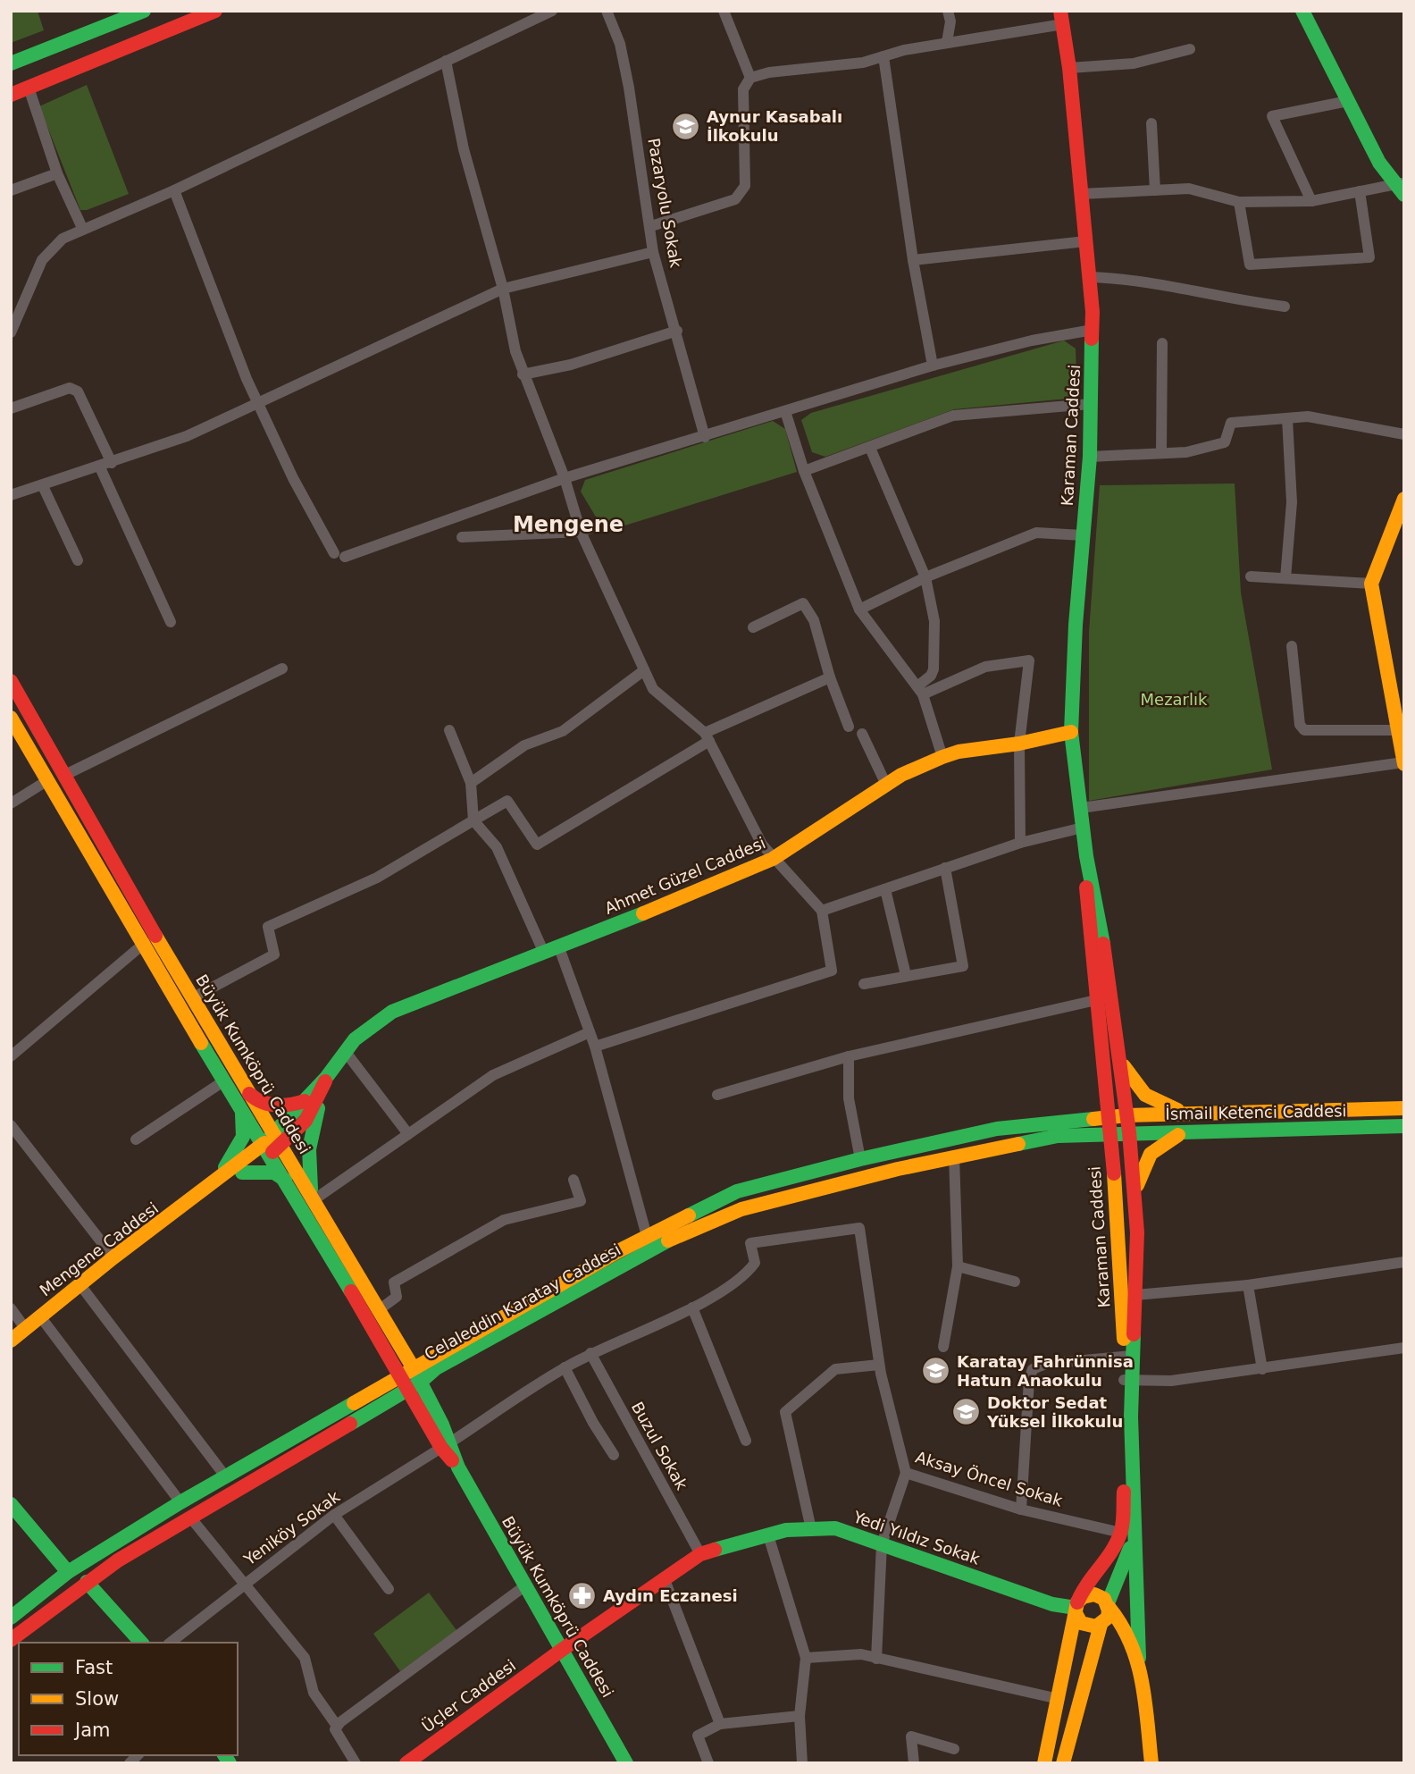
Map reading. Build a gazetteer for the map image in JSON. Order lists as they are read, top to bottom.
{
  "streets": {
    "main road": [
      "Karaman Caddesi",
      "Ahmet Güzel Caddesi",
      "Büyük Kumköprü Caddesi",
      "İsmail Ketenci Caddesi",
      "Mengene Caddesi",
      "Celaleddin Karatay Caddesi",
      "Yedi Yıldız Sokak",
      "Üçler Caddesi"
    ],
    "street": [
      "Pazaryolu Sokak",
      "Buzul Sokak",
      "Aksay Öncel Sokak",
      "Yeniköy Sokak"
    ]
  },
  "crossings": [
    ["Karaman Caddesi", "Ahmet Güzel Caddesi"],
    ["Karaman Caddesi", "İsmail Ketenci Caddesi"],
    ["Karaman Caddesi", "Celaleddin Karatay Caddesi"],
    ["Karaman Caddesi", "Aksay Öncel Sokak"],
    ["Karaman Caddesi", "Yedi Yıldız Sokak"],
    ["Büyük Kumköprü Caddesi", "Celaleddin Karatay Caddesi"],
    ["Büyük Kumköprü Caddesi", "Yeniköy Sokak"],
    ["Büyük Kumköprü Caddesi", "Yedi Yıldız Sokak"],
    ["Büyük Kumköprü Caddesi", "Üçler Caddesi"],
    ["İsmail Ketenci Caddesi", "Celaleddin Karatay Caddesi"],
    ["Buzul Sokak", "Yeniköy Sokak"],
    ["Buzul Sokak", "Yedi Yıldız Sokak"],
    ["Aksay Öncel Sokak", "Yeniköy Sokak"],
    ["Yedi Yıldız Sokak", "Üçler Caddesi"]
  ],
  "districts": ["Mengene"],
  "parks": ["Mezarlık"],
  "places": {
    "school or university": ["Aynur Kasabalı İlkokulu", "Karatay Fahrünnisa Hatun Anaokulu", "Doktor Sedat Yüksel İlkokulu"],
    "pharmacy": ["Aydın Eczanesi"]
  },
  "legend": ["Fast", "Slow", "Jam"]
}
